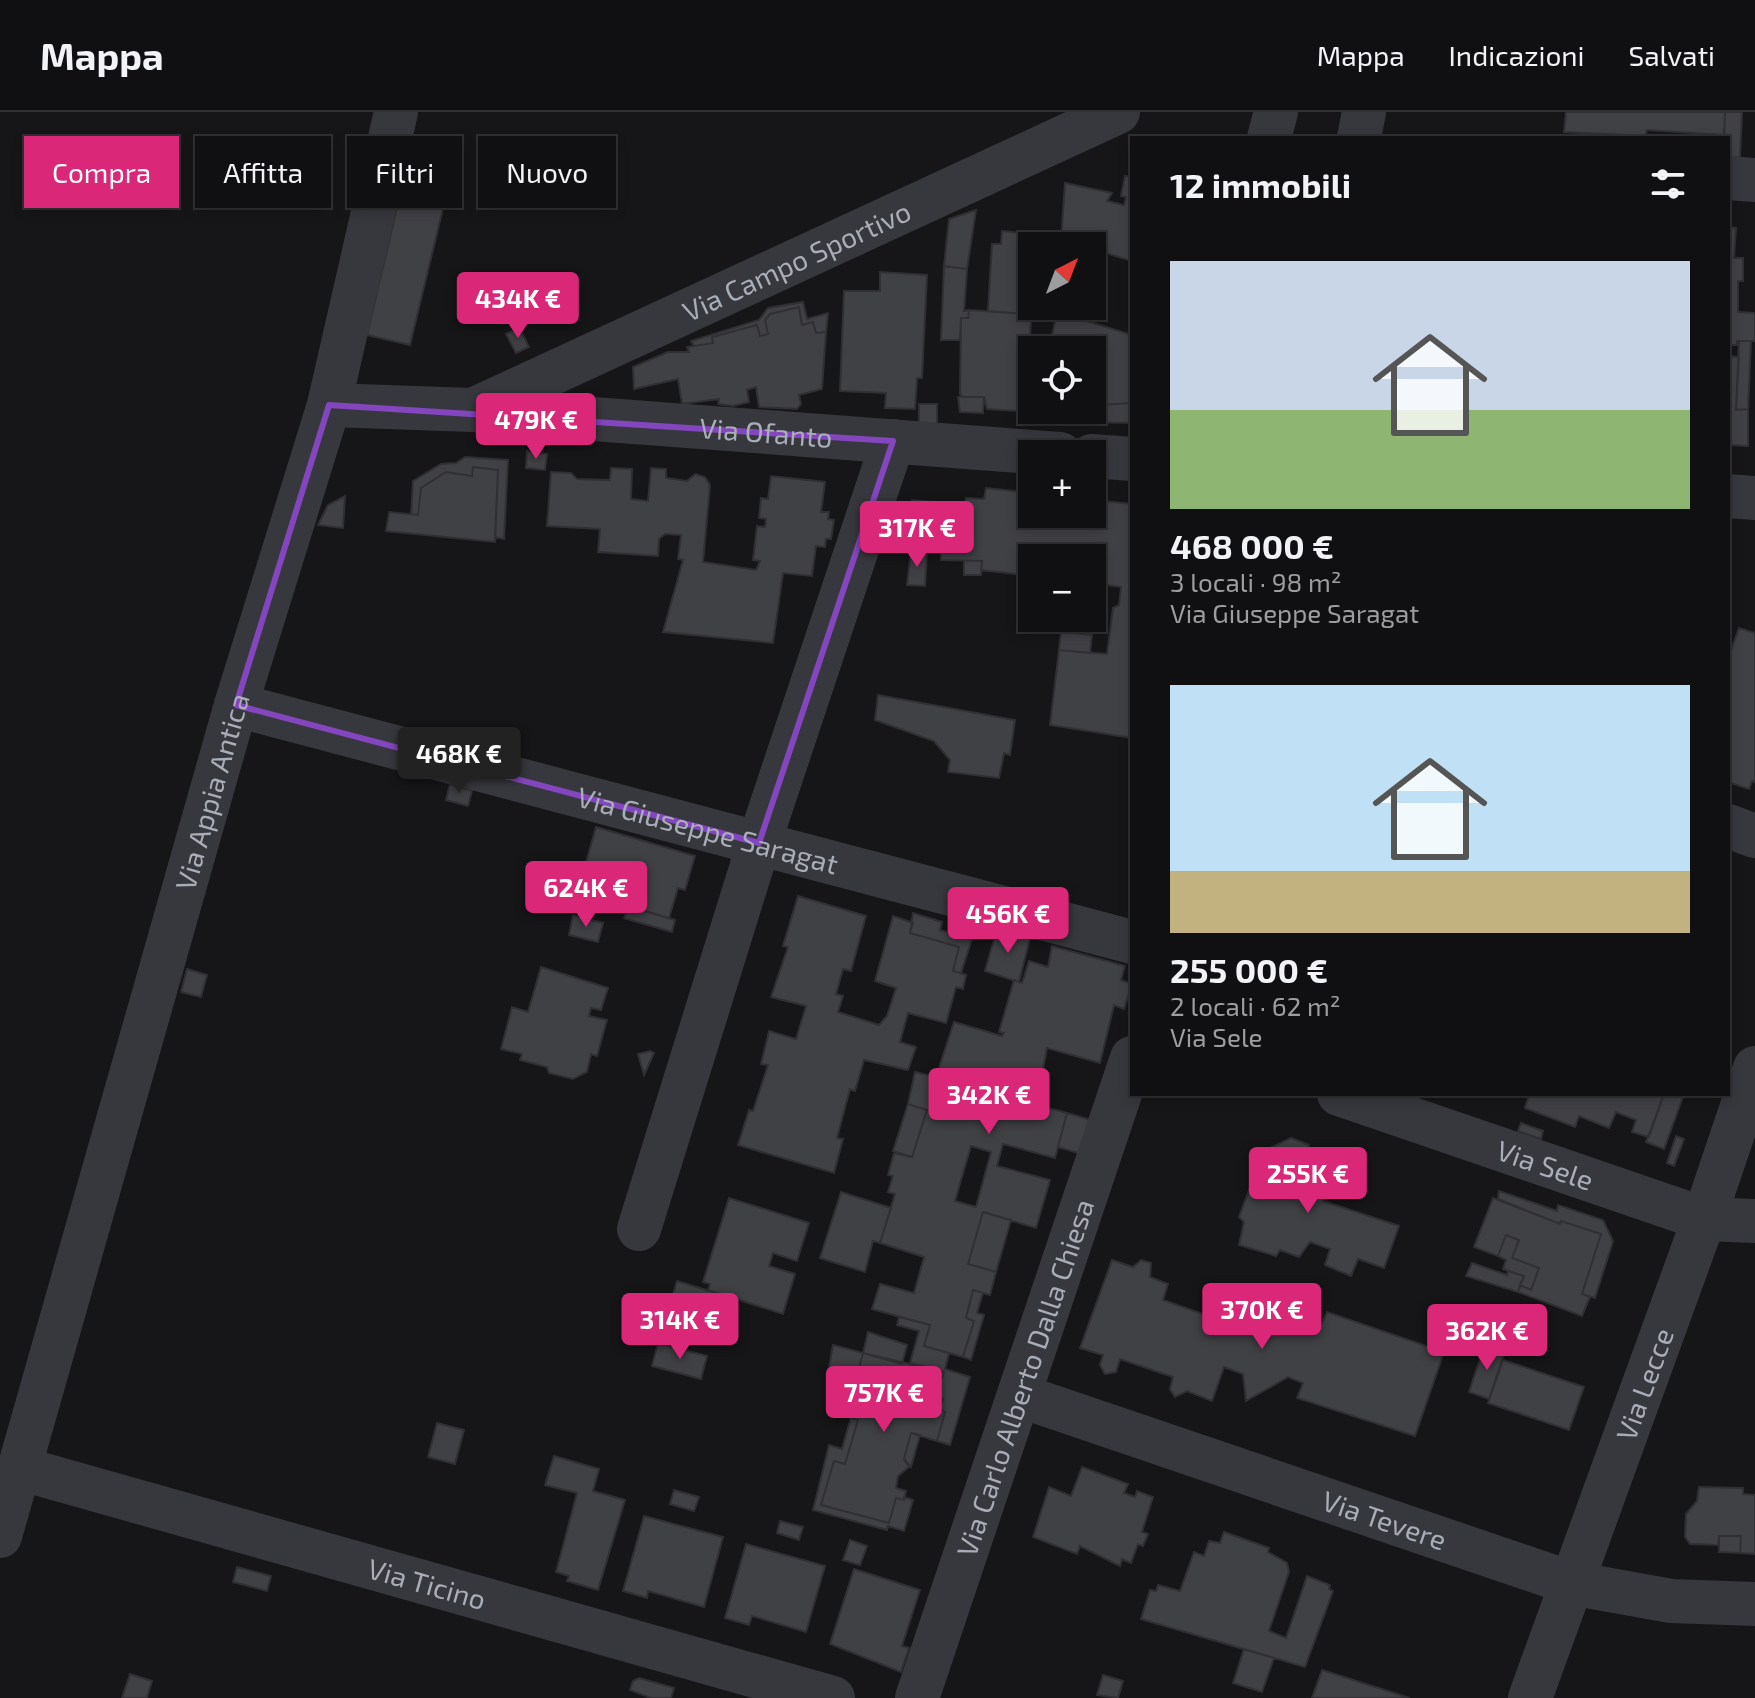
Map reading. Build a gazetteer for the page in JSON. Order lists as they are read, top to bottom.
{
  "streets": {
    "street": [
      "Via Campo Sportivo",
      "Via Ofanto",
      "Via Appia Antica",
      "Via Giuseppe Saragat",
      "Via Sele",
      "Via Carlo Alberto Dalla Chiesa",
      "Via Lecce",
      "Via Tevere",
      "Via Ticino"
    ]
  },
  "crossings": [
    ["Via Campo Sportivo", "Via Ofanto"],
    ["Via Ofanto", "Via Appia Antica"],
    ["Via Appia Antica", "Via Giuseppe Saragat"],
    ["Via Appia Antica", "Via Ticino"],
    ["Via Sele", "Via Lecce"],
    ["Via Carlo Alberto Dalla Chiesa", "Via Tevere"],
    ["Via Lecce", "Via Tevere"]
  ],
  "north": "top right",
  "page": {
    "header": "Mappa",
    "nav": ["Mappa", "Indicazioni", "Salvati"],
    "chip": [
      "Compra",
      "Affitta",
      "Filtri",
      "Nuovo"
    ],
    "heading": "12 immobili",
    "map_buttons": ["+", "−"],
    "list": [
      {
        "name": "468 000 €",
        "note": "3 locali · 98 m² · Via Giuseppe Saragat"
      },
      {
        "name": "255 000 €",
        "note": "2 locali · 62 m² · Via Sele"
      }
    ],
    "price": [
      "434K €",
      "479K €",
      "317K €",
      "468K €",
      "624K €",
      "456K €",
      "342K €",
      "255K €",
      "370K €",
      "314K €",
      "362K €",
      "757K €"
    ]
  }
}
